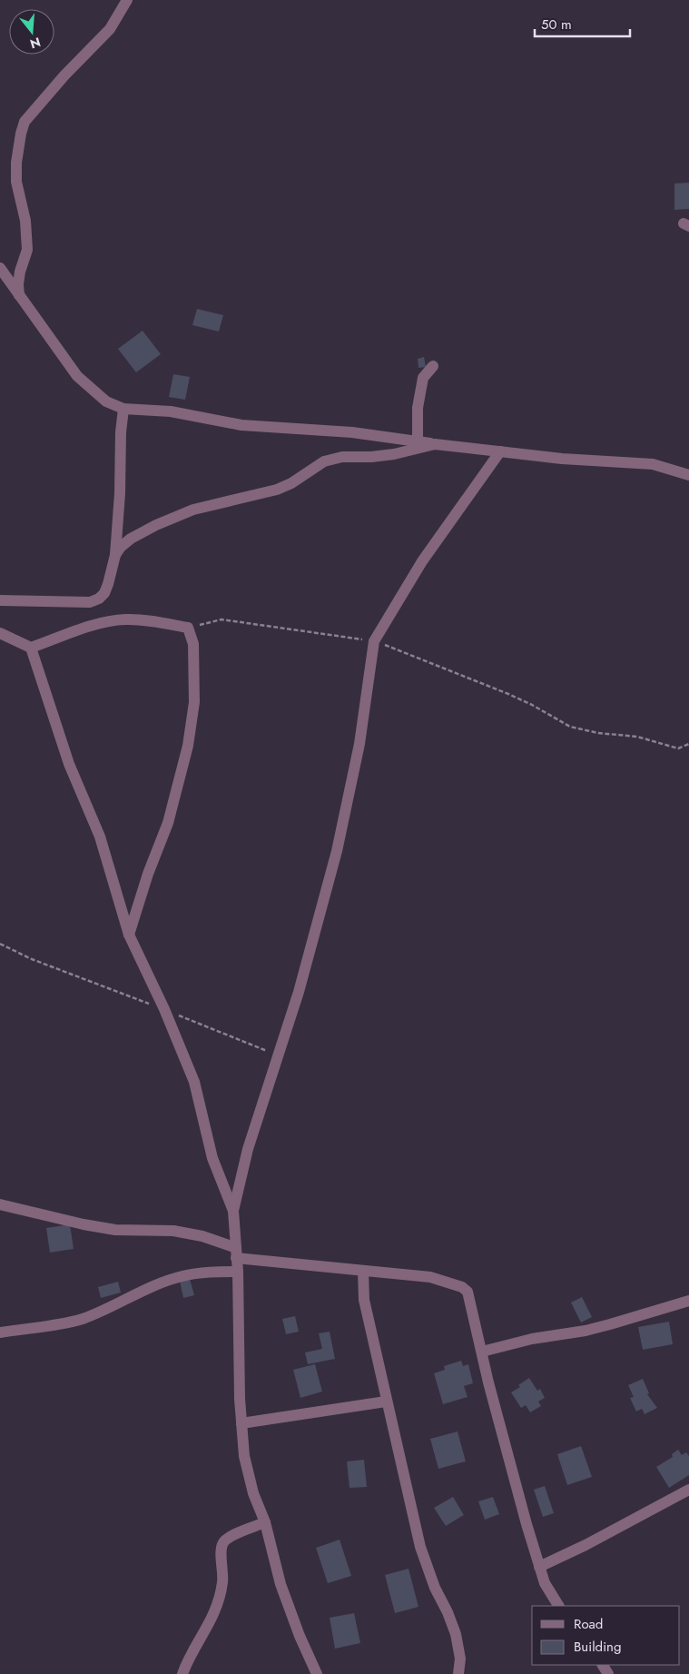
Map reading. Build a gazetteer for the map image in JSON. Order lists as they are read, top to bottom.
{
  "legend": ["Road", "Building"],
  "scale_bar": "50 m",
  "north": "bottom"
}
